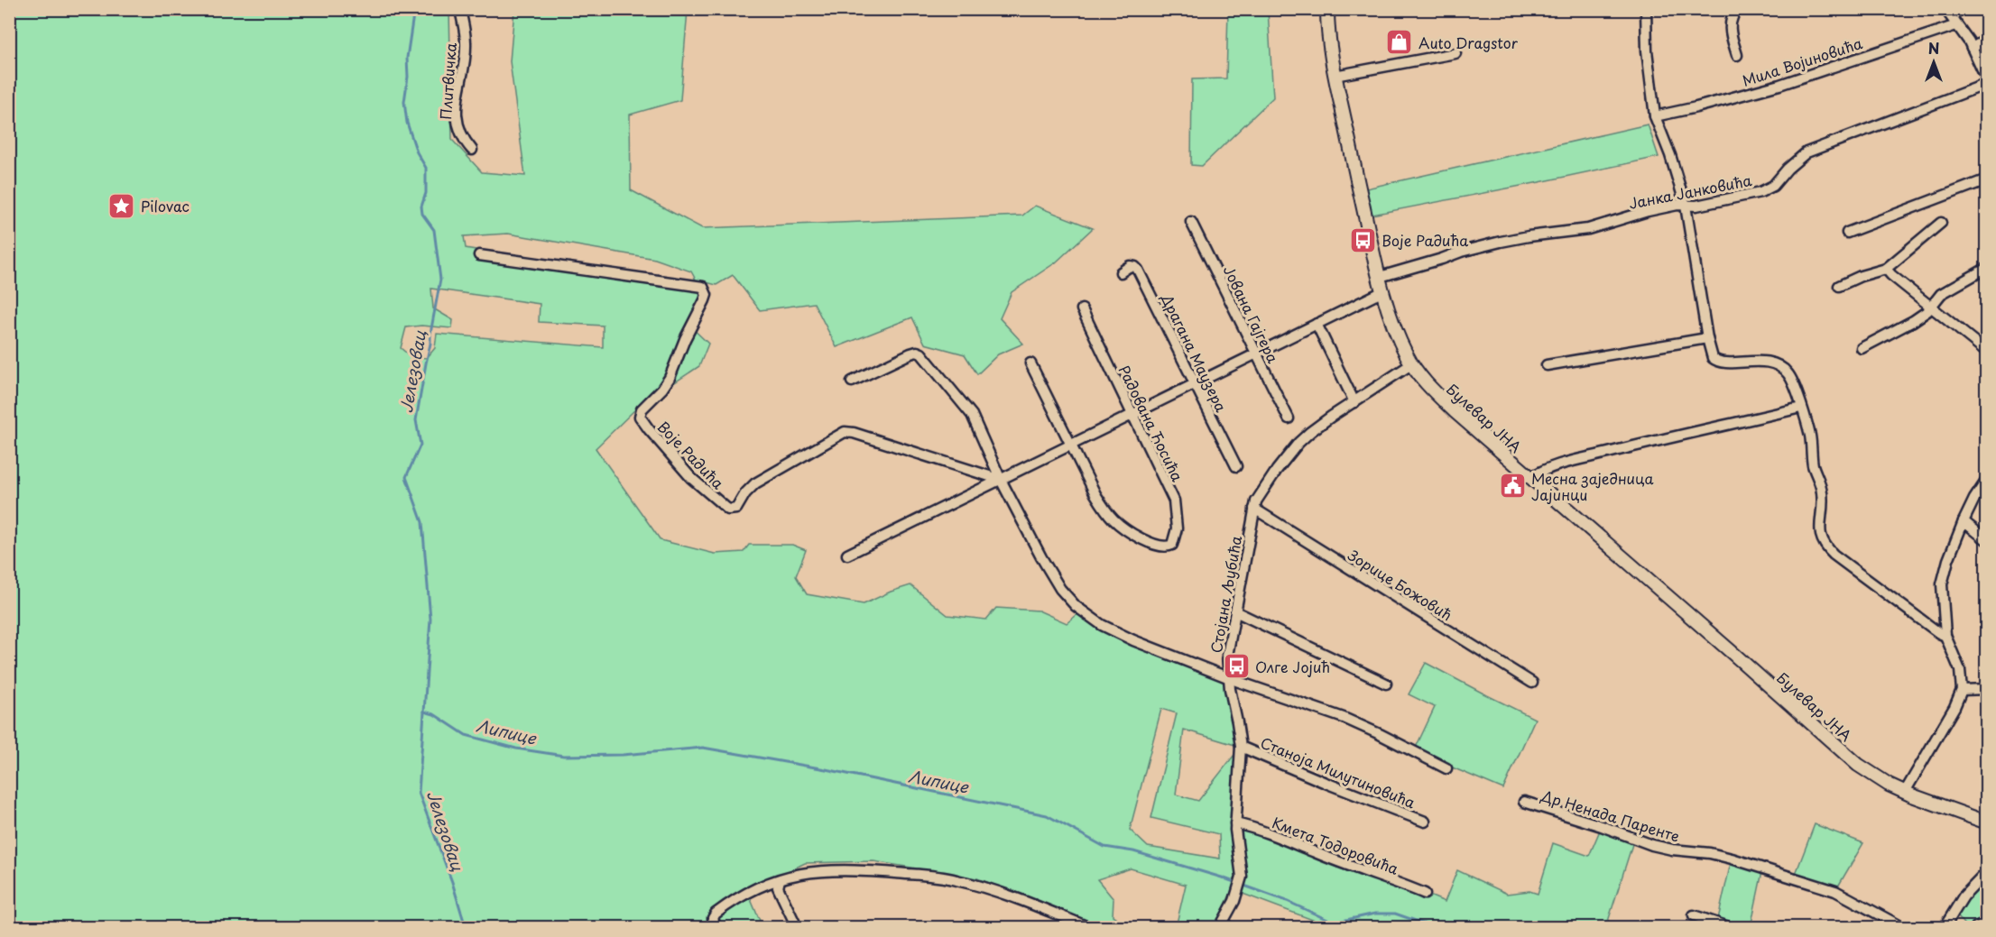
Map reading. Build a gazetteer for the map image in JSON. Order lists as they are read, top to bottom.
{
  "streets": {
    "main road": ["Булевар ЈНА"],
    "street": [
      "Мила Војиновића",
      "Плитвичка",
      "Јанка Јанковића",
      "Јована Гајгера",
      "Драгана Маузера",
      "Радована Ћосића",
      "Воје Радића",
      "Зорице Божовић",
      "Стојана Љубића",
      "Станоја Милутиновића",
      "Др Ненада Паренте",
      "Кмета Тодоровића"
    ]
  },
  "crossings": [
    ["Јанка Јанковића", "Булевар ЈНА"],
    ["Булевар ЈНА", "Стојана Љубића"],
    ["Зорице Божовић", "Стојана Љубића"],
    ["Стојана Љубића", "Станоја Милутиновића"],
    ["Стојана Љубића", "Кмета Тодоровића"]
  ],
  "water": ["Јелезовац", "Липице"],
  "places": {
    "shop": ["Auto Dragstor"],
    "place": ["Pilovac"],
    "bus stop": ["Воје Радића", "Олге Јојић"],
    "public building": ["Месна заједница Јајинци"]
  },
  "north": "top"
}
